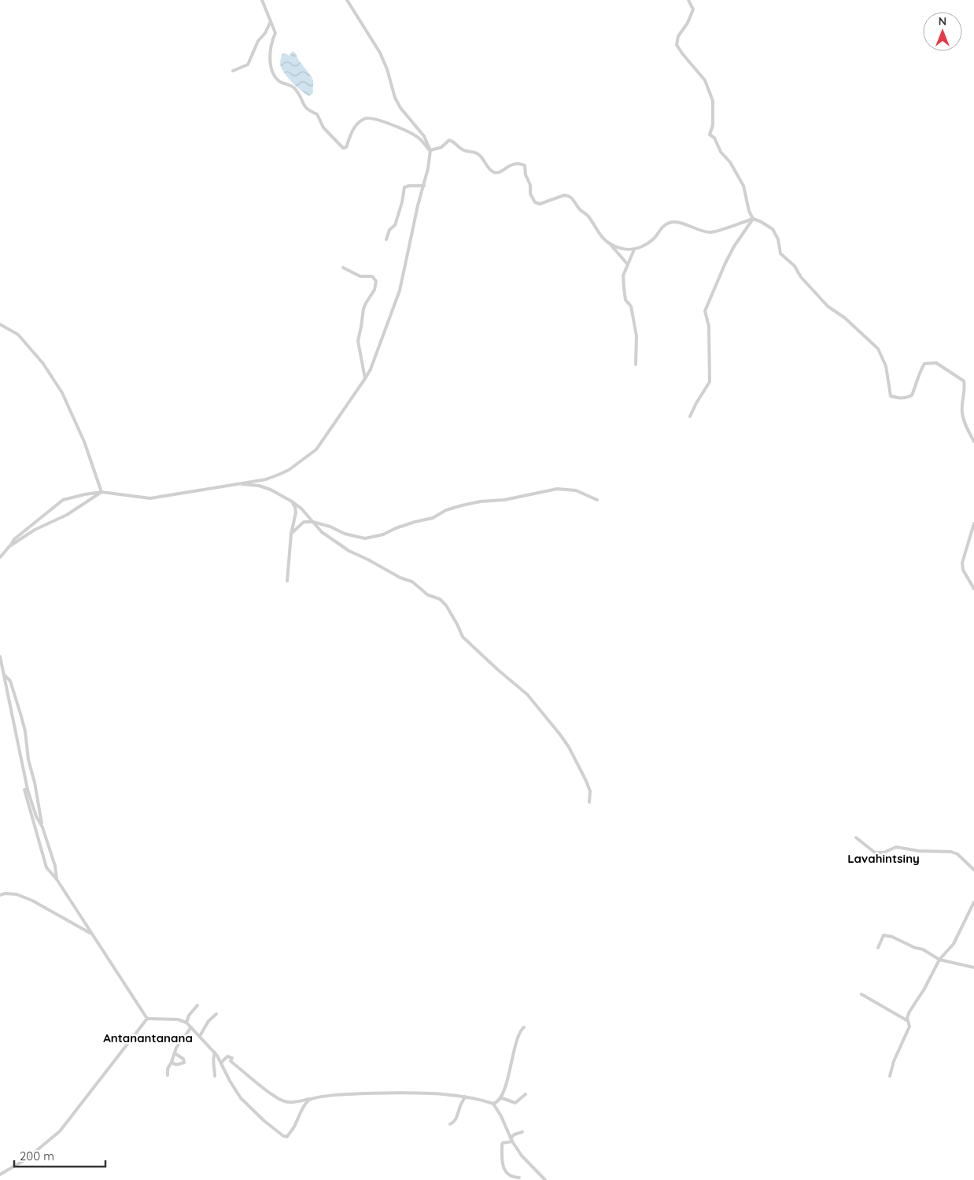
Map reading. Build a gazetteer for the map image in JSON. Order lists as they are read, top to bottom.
{
  "districts": ["Lavahintsiny", "Antanantanana"],
  "scale_bar": "200 m",
  "north": "top"
}
